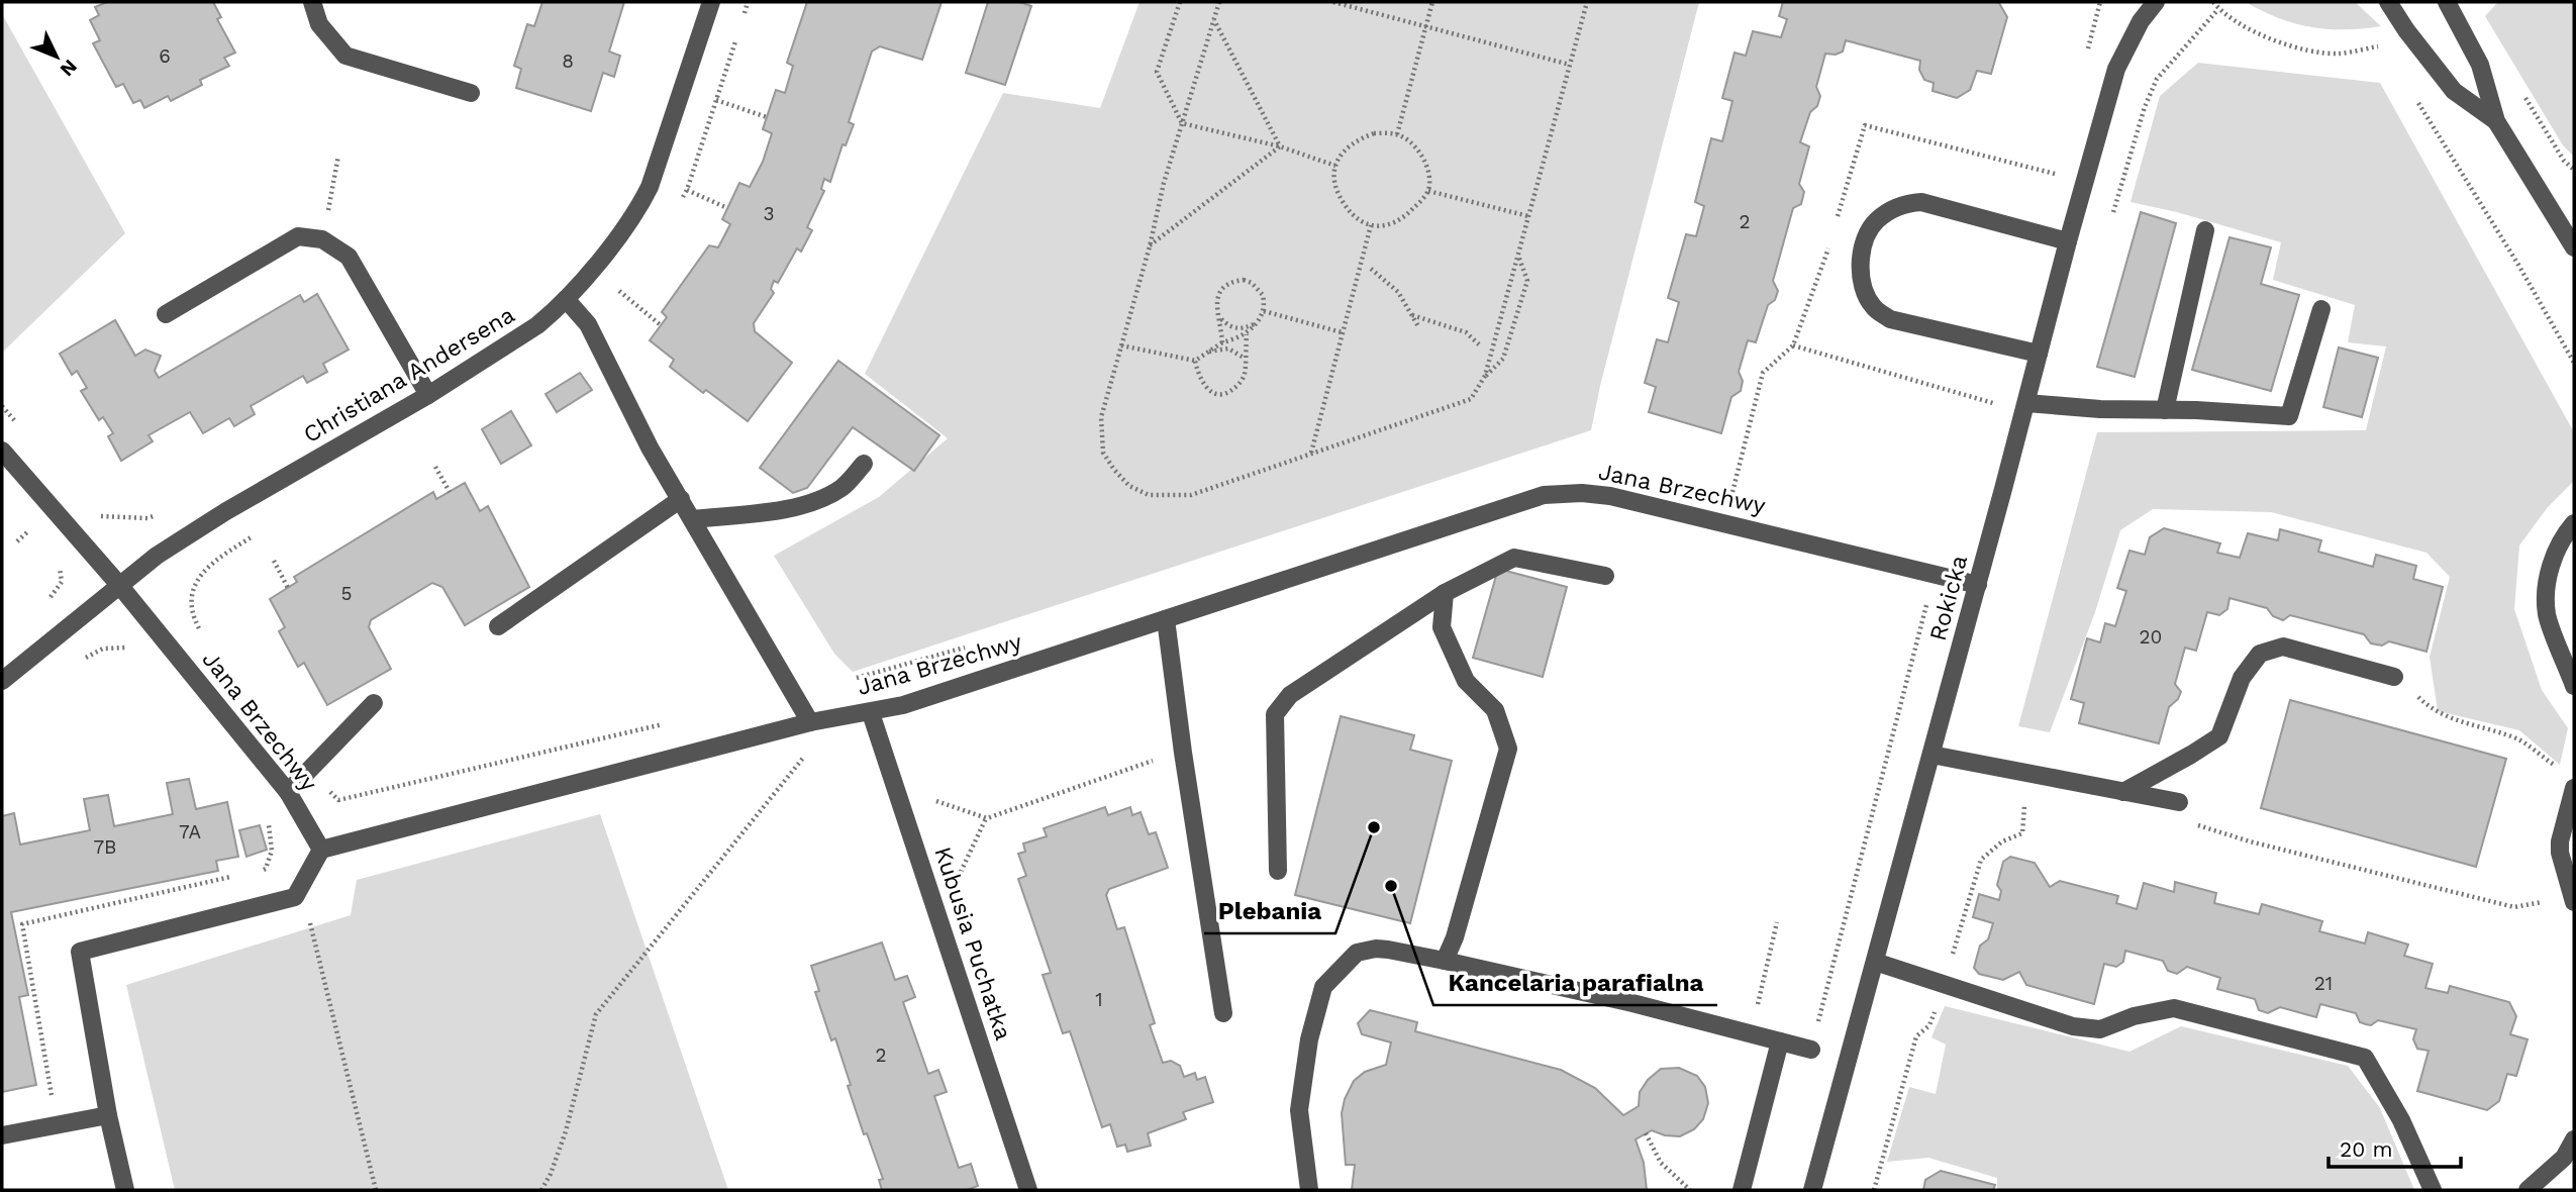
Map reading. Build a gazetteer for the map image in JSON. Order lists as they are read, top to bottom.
{
  "streets": {
    "street": [
      "Christiana Andersena",
      "Jana Brzechwy",
      "Rokicka",
      "Kubusia Puchatka"
    ]
  },
  "crossings": [
    ["Christiana Andersena", "Jana Brzechwy"],
    ["Jana Brzechwy", "Rokicka"],
    ["Jana Brzechwy", "Kubusia Puchatka"]
  ],
  "places": ["Plebania", "Kancelaria parafialna"],
  "house_numbers": [
    "6",
    "8",
    "3",
    "2",
    "5",
    "20",
    "7A",
    "7B",
    "21",
    "1",
    "2"
  ],
  "scale_bar": "20 m",
  "north": "bottom right"
}
